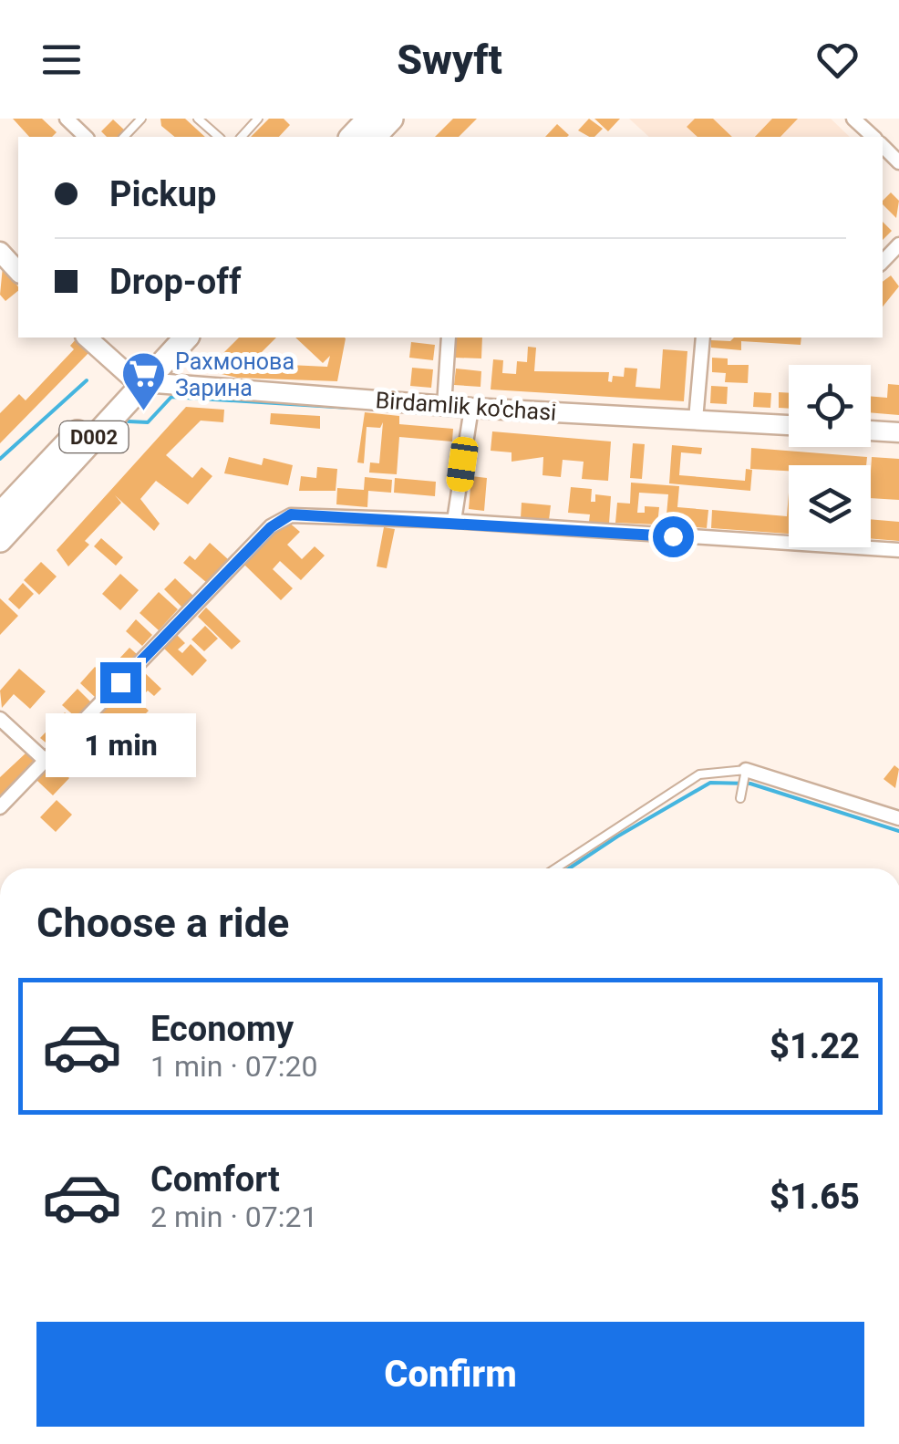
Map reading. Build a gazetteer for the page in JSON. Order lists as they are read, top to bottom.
{
  "streets": {
    "highway": ["D002"],
    "street": ["Birdamlik ko'chasi"]
  },
  "crossings": [
    ["Birdamlik ko'chasi", "D002"]
  ],
  "places": {
    "supermarket": ["Рахмонова Зарина"]
  },
  "page": {
    "header": "Swyft",
    "banner": ["Pickup", "Drop-off"],
    "bubble": "1 min",
    "heading": "Choose a ride",
    "list": [
      {
        "name": "Economy",
        "note": "1 min · 07:20",
        "value": "$1.22"
      },
      {
        "name": "Comfort",
        "note": "2 min · 07:21",
        "value": "$1.65"
      }
    ],
    "buttons": "Confirm"
  }
}
